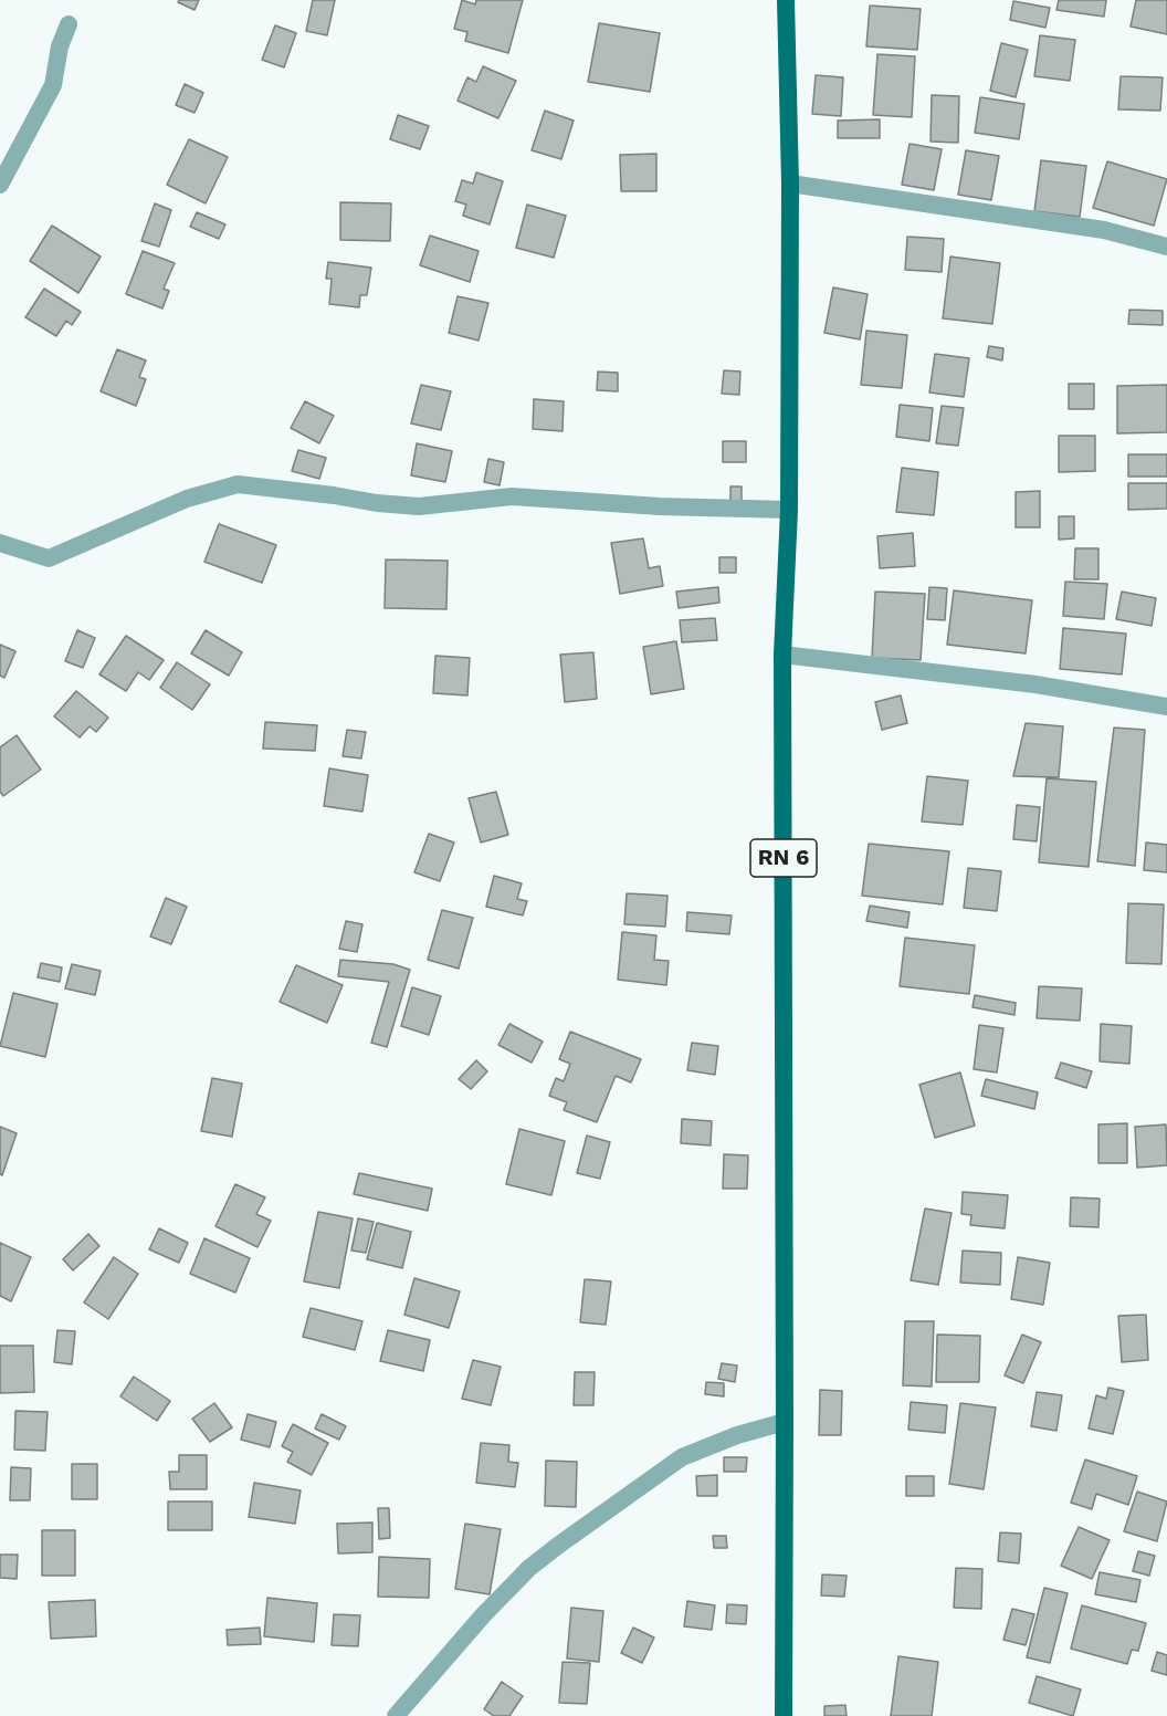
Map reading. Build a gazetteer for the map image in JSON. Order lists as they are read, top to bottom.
{
  "streets": {
    "main road": ["RN 6"]
  }
}
